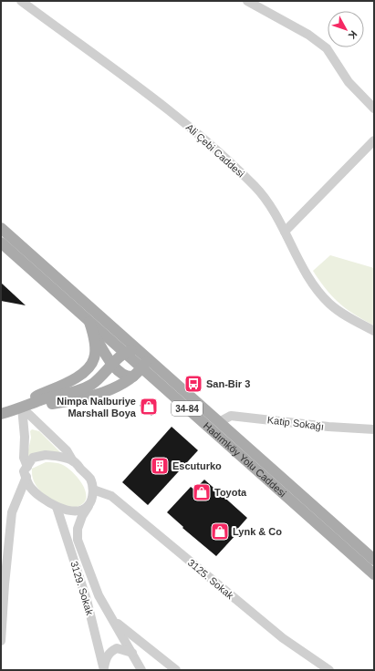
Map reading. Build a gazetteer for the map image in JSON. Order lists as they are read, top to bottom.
{
  "streets": {
    "main road": ["34-84", "Hadımköy Yolu Caddesi"],
    "street": [
      "Ali Çebi Caddesi",
      "Katip Sokağı",
      "3125. Sokak",
      "3129. Sokak"
    ]
  },
  "crossings": [
    ["Katip Sokağı", "Hadımköy Yolu Caddesi"],
    ["3125. Sokak", "3129. Sokak"]
  ],
  "places": {
    "bus stop": ["San-Bir 3"],
    "shop": ["Nimpa Nalburiye Marshall Boya", "Toyota", "Lynk & Co"],
    "building": ["Escuturko"]
  },
  "north": "bottom right"
}
